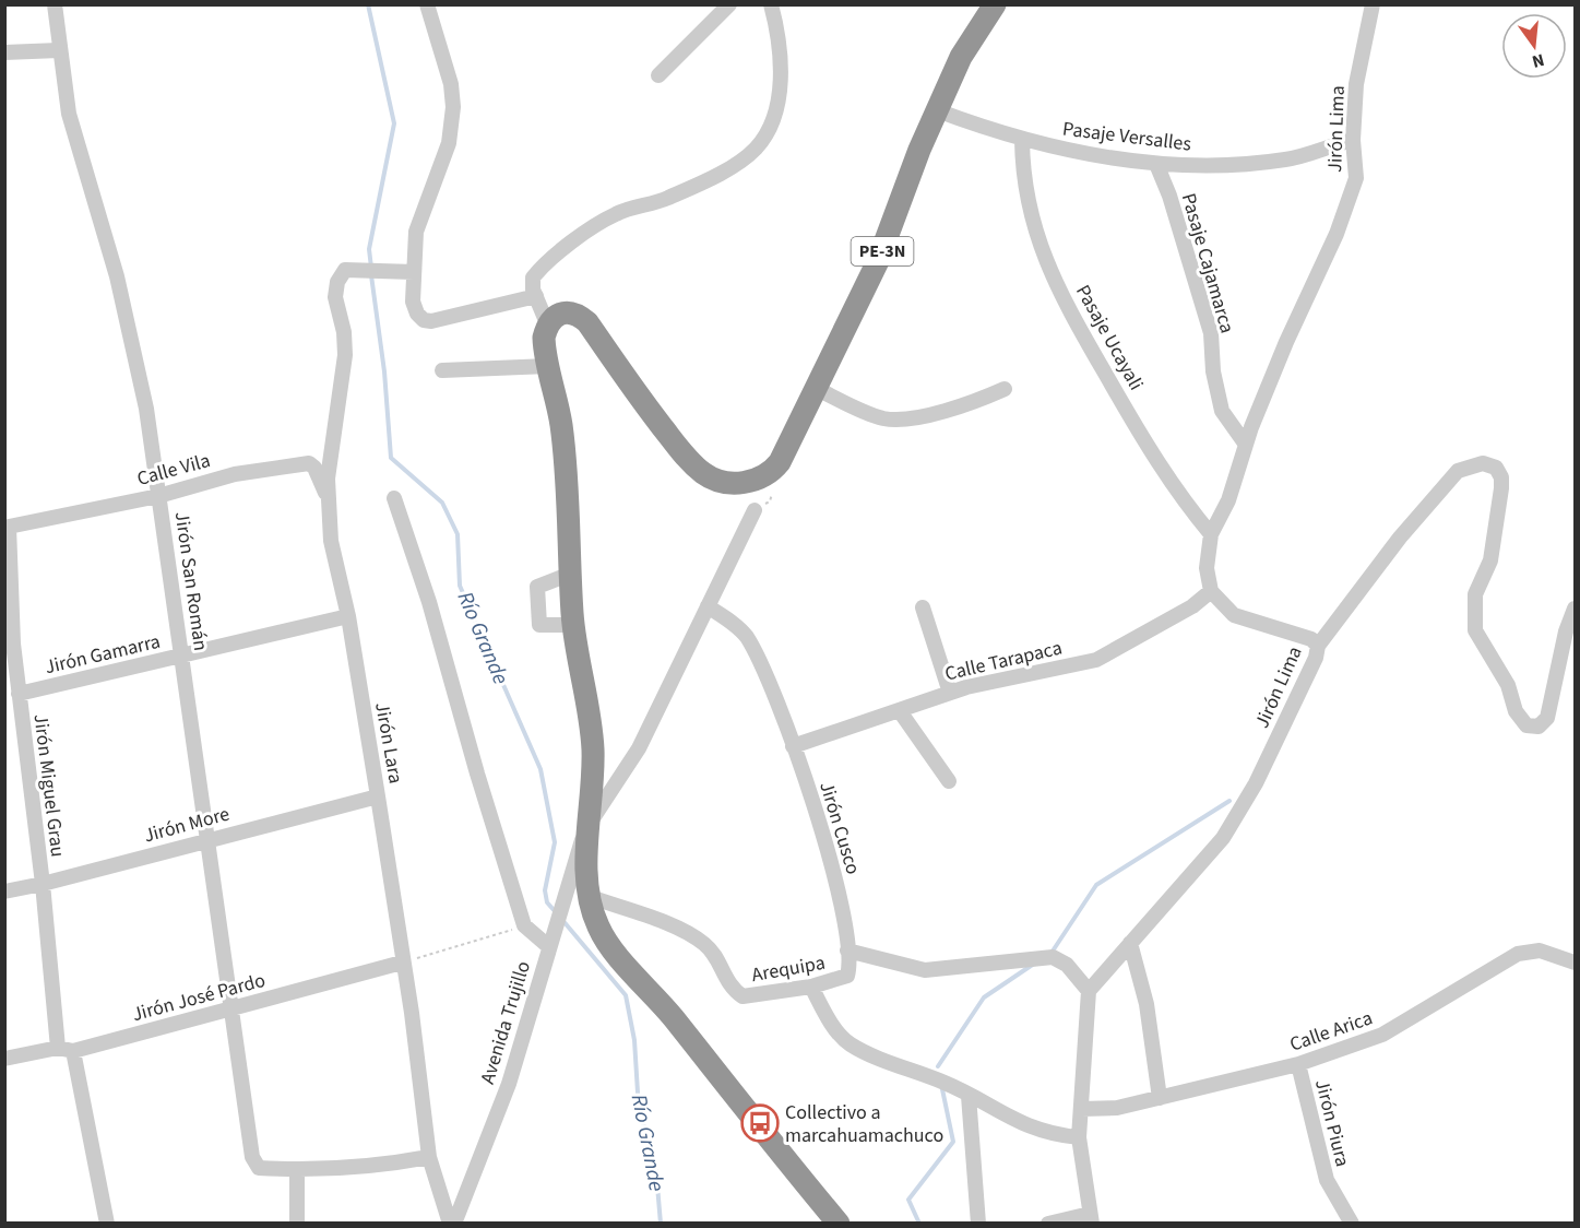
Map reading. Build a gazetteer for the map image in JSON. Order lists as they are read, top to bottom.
{
  "streets": {
    "highway": ["PE-3N"],
    "street": [
      "Jirón Lima",
      "Pasaje Versalles",
      "Pasaje Cajamarca",
      "Pasaje Ucayali",
      "Calle Vila",
      "Jirón San Román",
      "Jirón Gamarra",
      "Calle Tarapaca",
      "Jirón Lara",
      "Jirón Miguel Grau",
      "Jirón More",
      "Jirón Cusco",
      "Arequipa",
      "Jirón José Pardo",
      "Avenida Trujillo",
      "Calle Arica",
      "Jirón Piura"
    ]
  },
  "crossings": [
    ["Jirón Lima", "Pasaje Versalles"],
    ["Jirón Lima", "Pasaje Cajamarca"],
    ["Jirón Lima", "Pasaje Ucayali"],
    ["Jirón Lima", "Calle Tarapaca"],
    ["Pasaje Versalles", "PE-3N"],
    ["Pasaje Versalles", "Pasaje Cajamarca"],
    ["Pasaje Versalles", "Pasaje Ucayali"],
    ["Calle Vila", "Jirón San Román"],
    ["Calle Vila", "Jirón Lara"],
    ["Calle Vila", "Jirón Miguel Grau"],
    ["Jirón San Román", "Jirón Gamarra"],
    ["Jirón San Román", "Jirón More"],
    ["Jirón San Román", "Jirón José Pardo"],
    ["Jirón Gamarra", "Jirón Lara"],
    ["Jirón Gamarra", "Jirón Miguel Grau"],
    ["Calle Tarapaca", "Jirón Cusco"],
    ["Jirón Lara", "Jirón More"],
    ["Jirón Lara", "Jirón José Pardo"],
    ["Jirón Lara", "Avenida Trujillo"],
    ["Jirón Miguel Grau", "Jirón More"],
    ["Jirón Miguel Grau", "Jirón José Pardo"],
    ["Jirón Cusco", "Arequipa"],
    ["Jirón Cusco", "Avenida Trujillo"],
    ["Calle Arica", "Jirón Piura"]
  ],
  "water": ["Río Grande"],
  "places": {
    "bus stop": ["Collectivo a marcahuamachuco"]
  },
  "north": "bottom"
}
